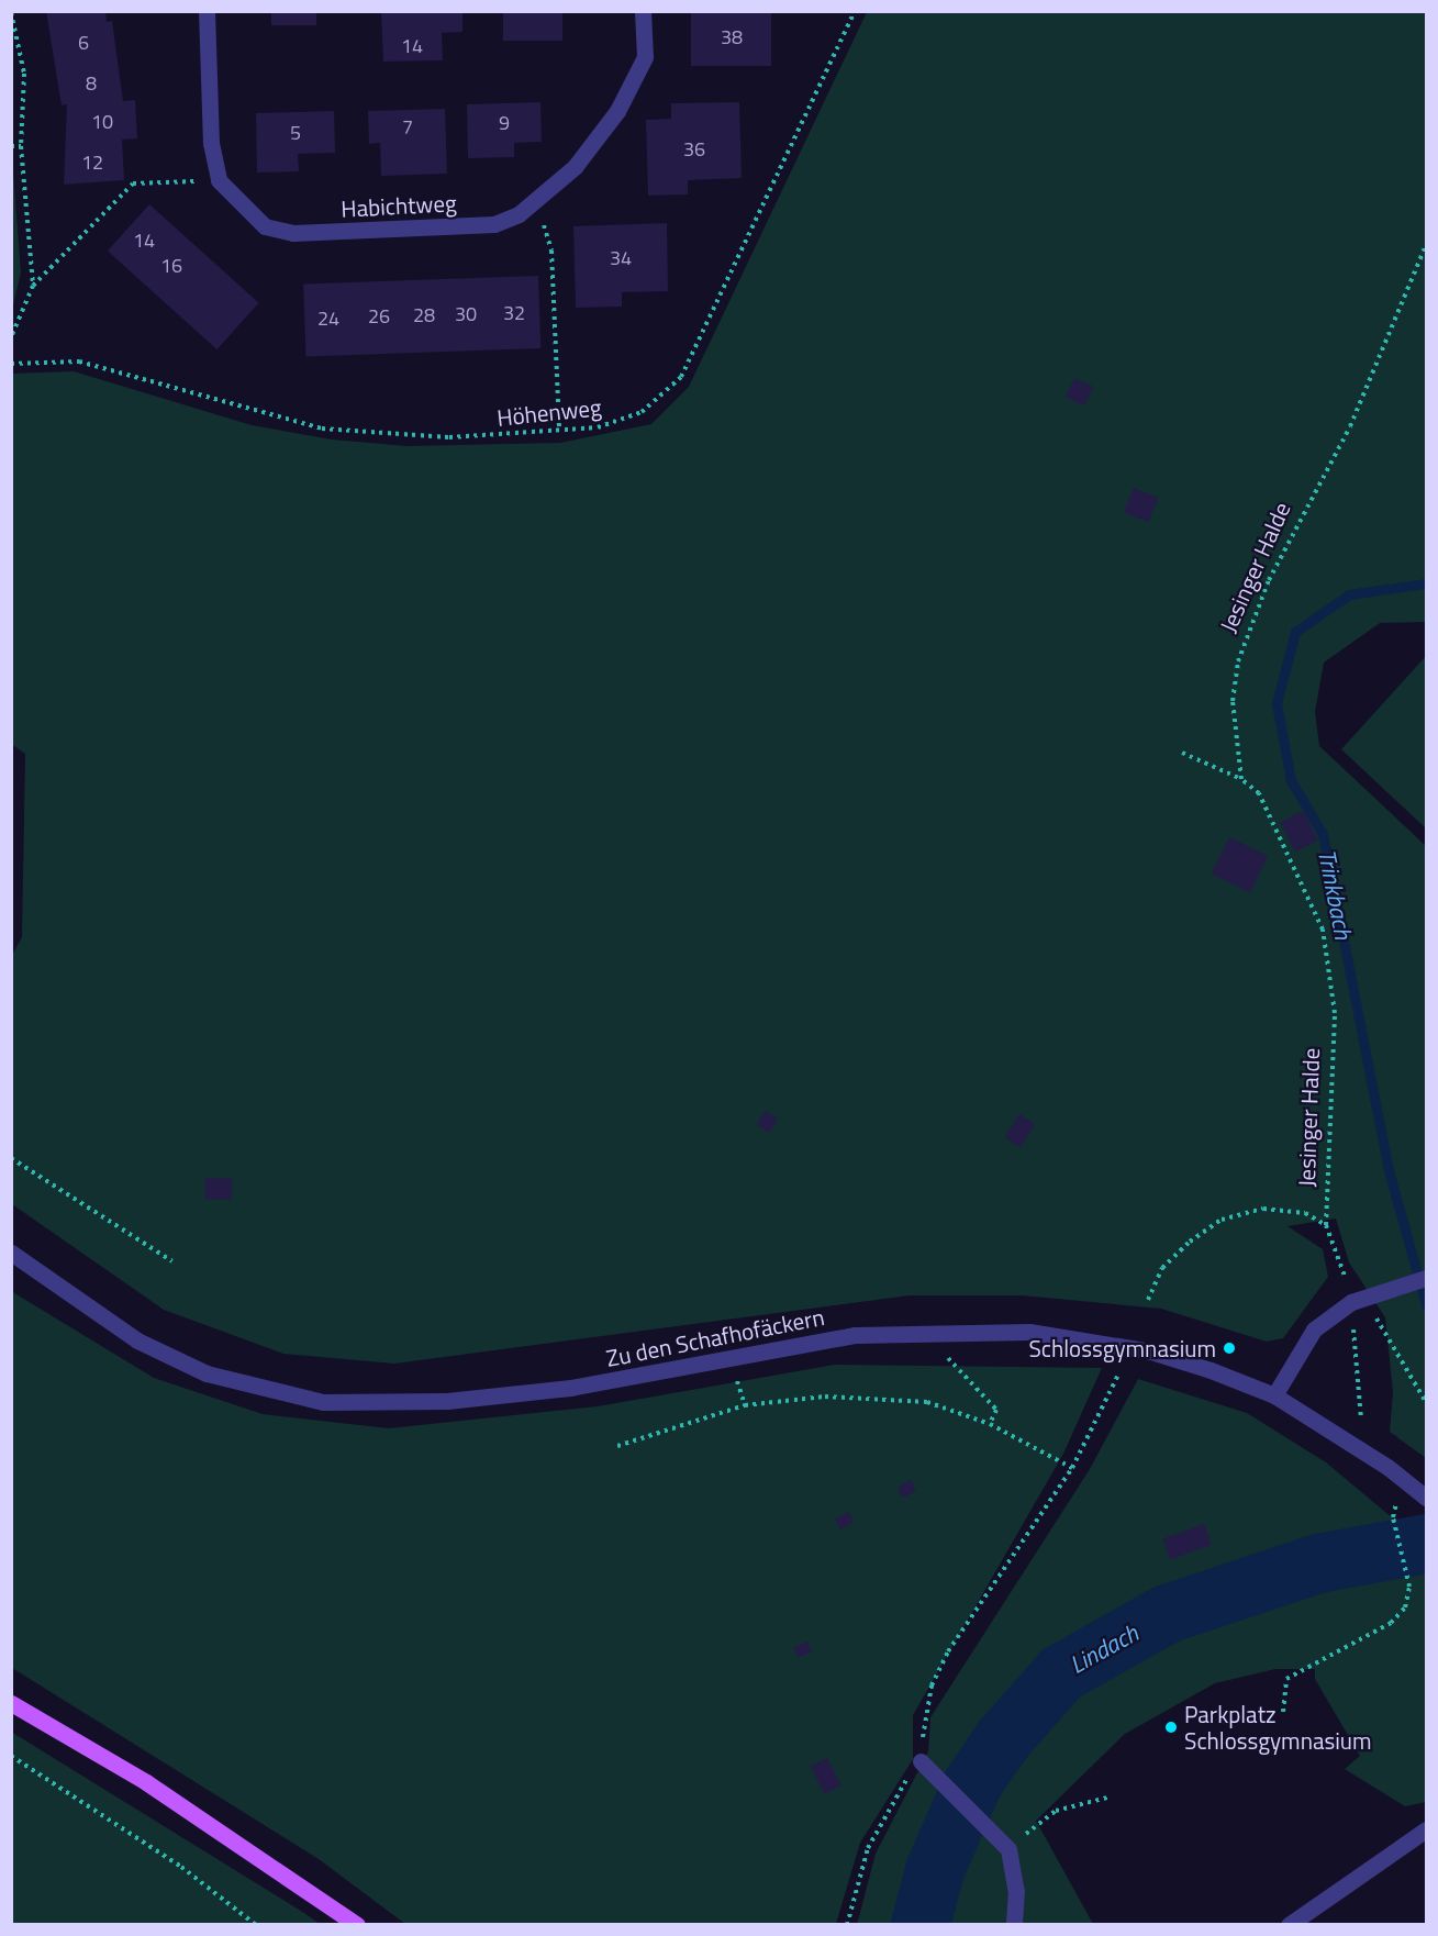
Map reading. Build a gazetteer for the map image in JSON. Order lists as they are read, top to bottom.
{
  "streets": {
    "street": ["Habichtweg", "Zu den Schafhofäckern"],
    "path": ["Höhenweg", "Jesinger Halde"]
  },
  "water": ["Trinkbach", "Lindach"],
  "places": ["Schlossgymnasium", "Parkplatz Schlossgymnasium"],
  "house_numbers": [
    "38",
    "6",
    "14",
    "8",
    "10",
    "9",
    "7",
    "5",
    "36",
    "12",
    "14",
    "34",
    "16",
    "32",
    "30",
    "28",
    "26",
    "24"
  ]
}
